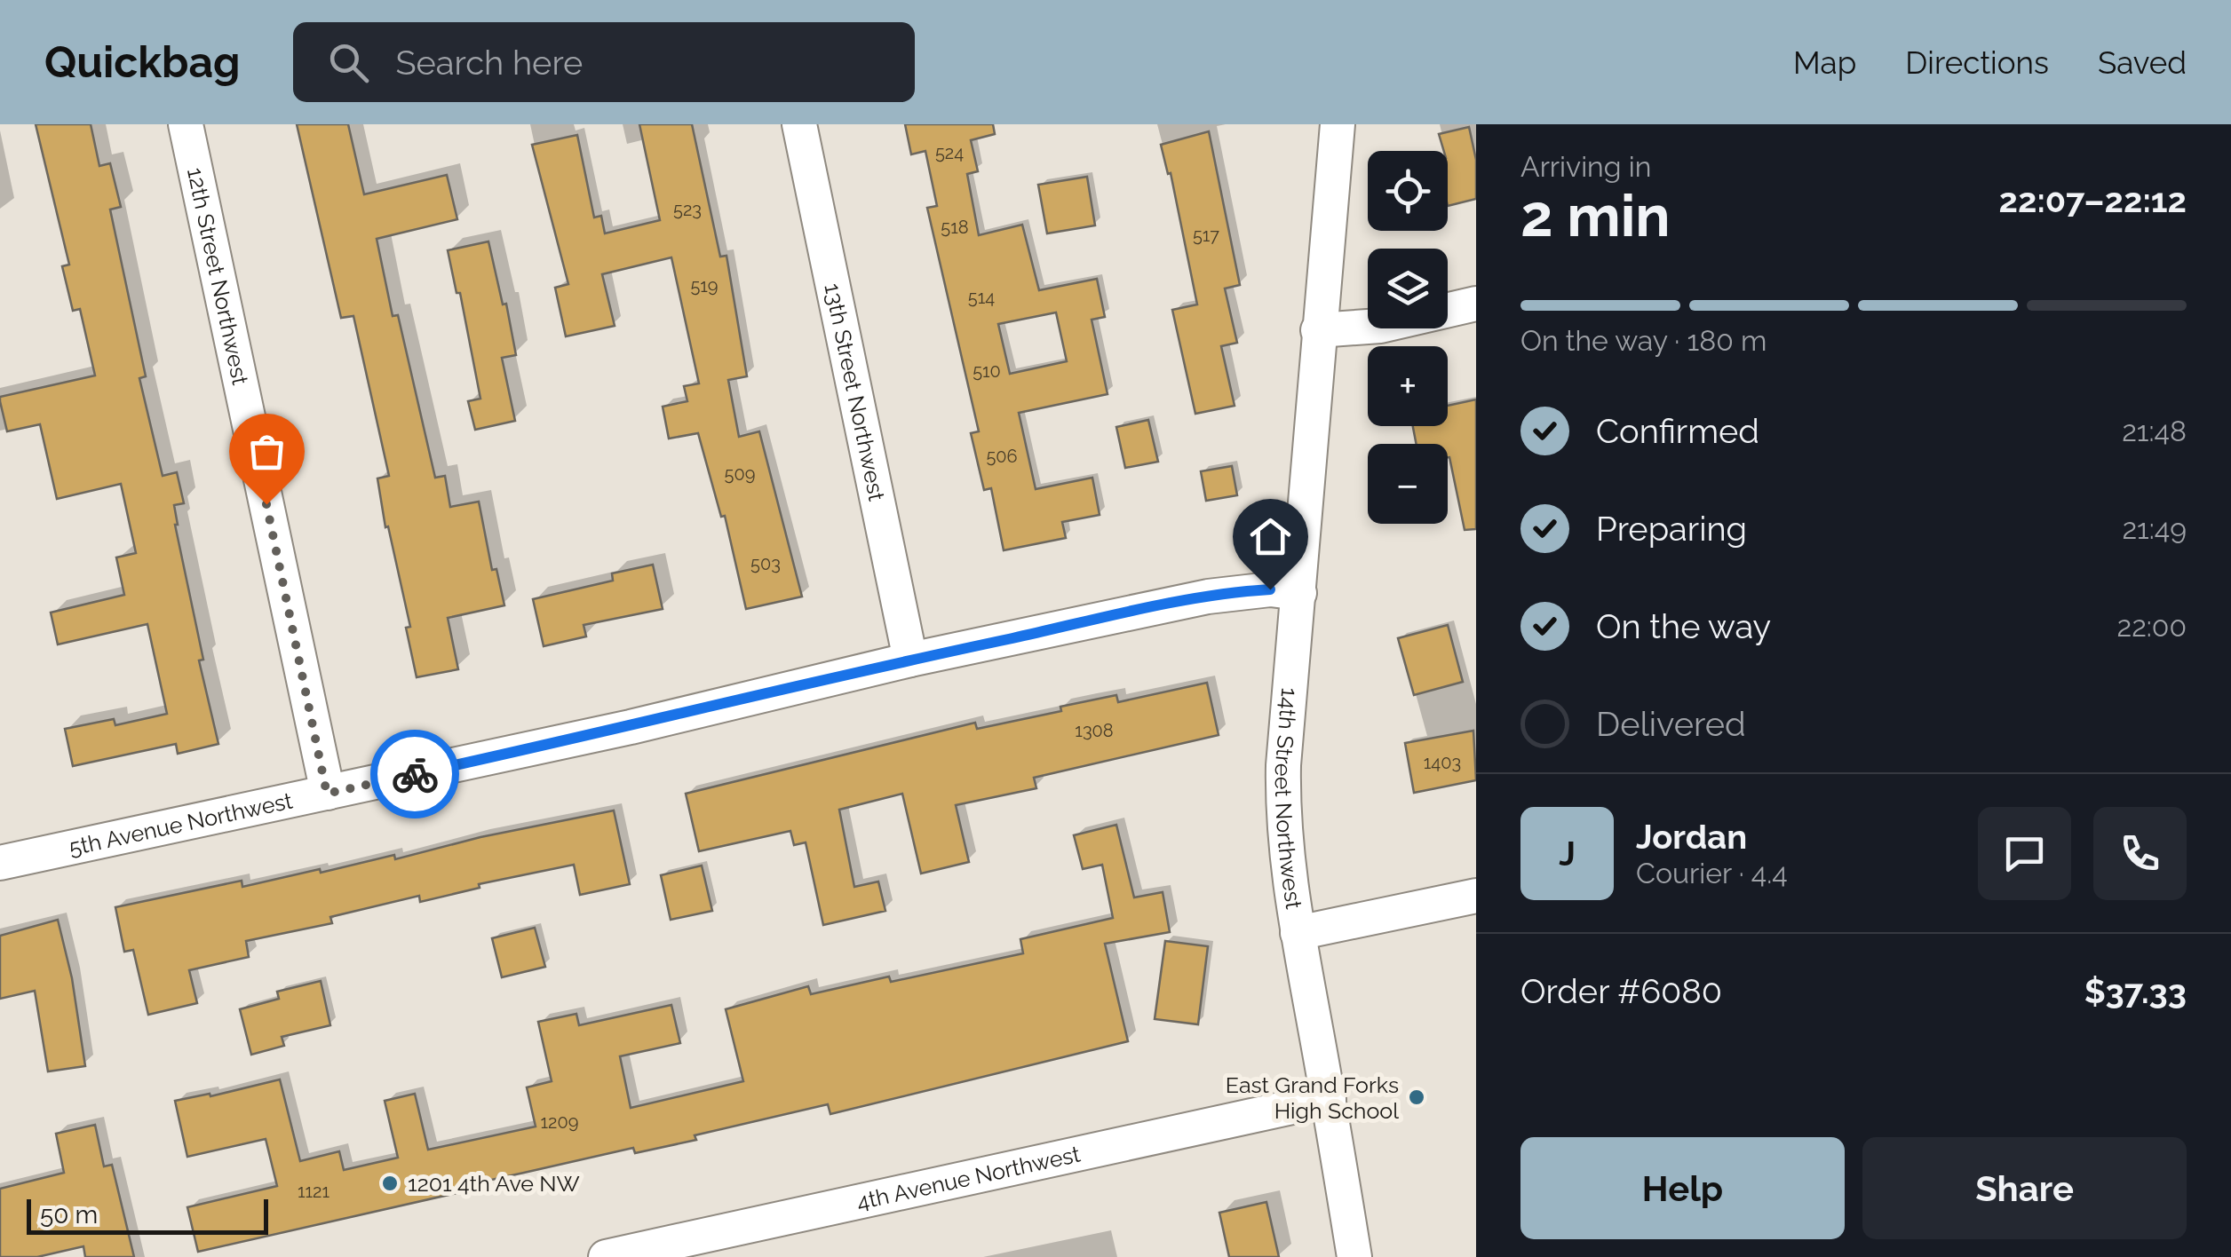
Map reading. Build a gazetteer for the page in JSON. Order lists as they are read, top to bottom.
{
  "streets": {
    "street": [
      "12th Street Northwest",
      "13th Street Northwest",
      "14th Street Northwest",
      "5th Avenue Northwest",
      "4th Avenue Northwest"
    ]
  },
  "crossings": [
    ["12th Street Northwest", "5th Avenue Northwest"],
    ["13th Street Northwest", "5th Avenue Northwest"],
    ["14th Street Northwest", "5th Avenue Northwest"],
    ["14th Street Northwest", "4th Avenue Northwest"]
  ],
  "places": ["East Grand Forks High School", "1201 4th Ave NW"],
  "house_numbers": [
    "524",
    "523",
    "518",
    "517",
    "519",
    "514",
    "510",
    "506",
    "509",
    "503",
    "1308",
    "1403",
    "1209",
    "1121"
  ],
  "scale_bar": "50 m",
  "page": {
    "header": "Quickbag",
    "search": "Search here",
    "nav": ["Map", "Directions", "Saved"],
    "heading": ["2 min", "Arriving in", "22:07–22:12"],
    "panel": [
      "Jordan",
      "Courier · 4.4",
      "Order #6080",
      "$37.33"
    ],
    "map_buttons": ["+", "−"],
    "bar": "On the way · 180 m",
    "list": [
      ["Confirmed", "21:48"],
      ["Preparing", "21:49"],
      ["On the way", "22:00"],
      "Delivered"
    ],
    "round": "J",
    "buttons": ["Help", "Share"],
    "scale": "50 m"
  }
}
